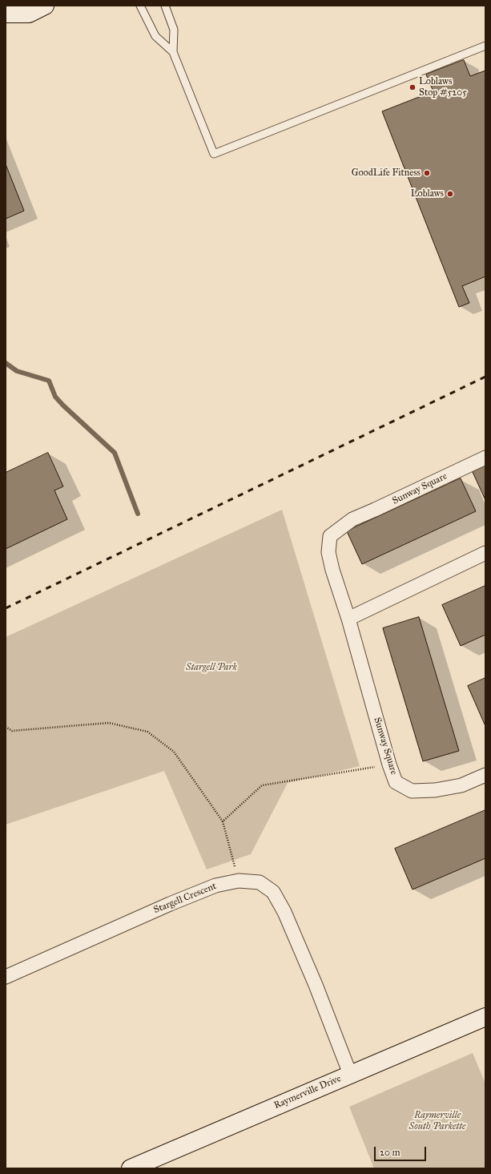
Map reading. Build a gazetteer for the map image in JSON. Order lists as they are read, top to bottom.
{
  "streets": {
    "street": ["Sunway Square", "Stargell Crescent", "Raymerville Drive"]
  },
  "crossings": [
    ["Stargell Crescent", "Raymerville Drive"]
  ],
  "parks": ["Stargell Park", "Raymerville South Parkette"],
  "places": ["Loblaws Stop #5205", "GoodLife Fitness", "Loblaws"],
  "scale_bar": "20 m"
}
